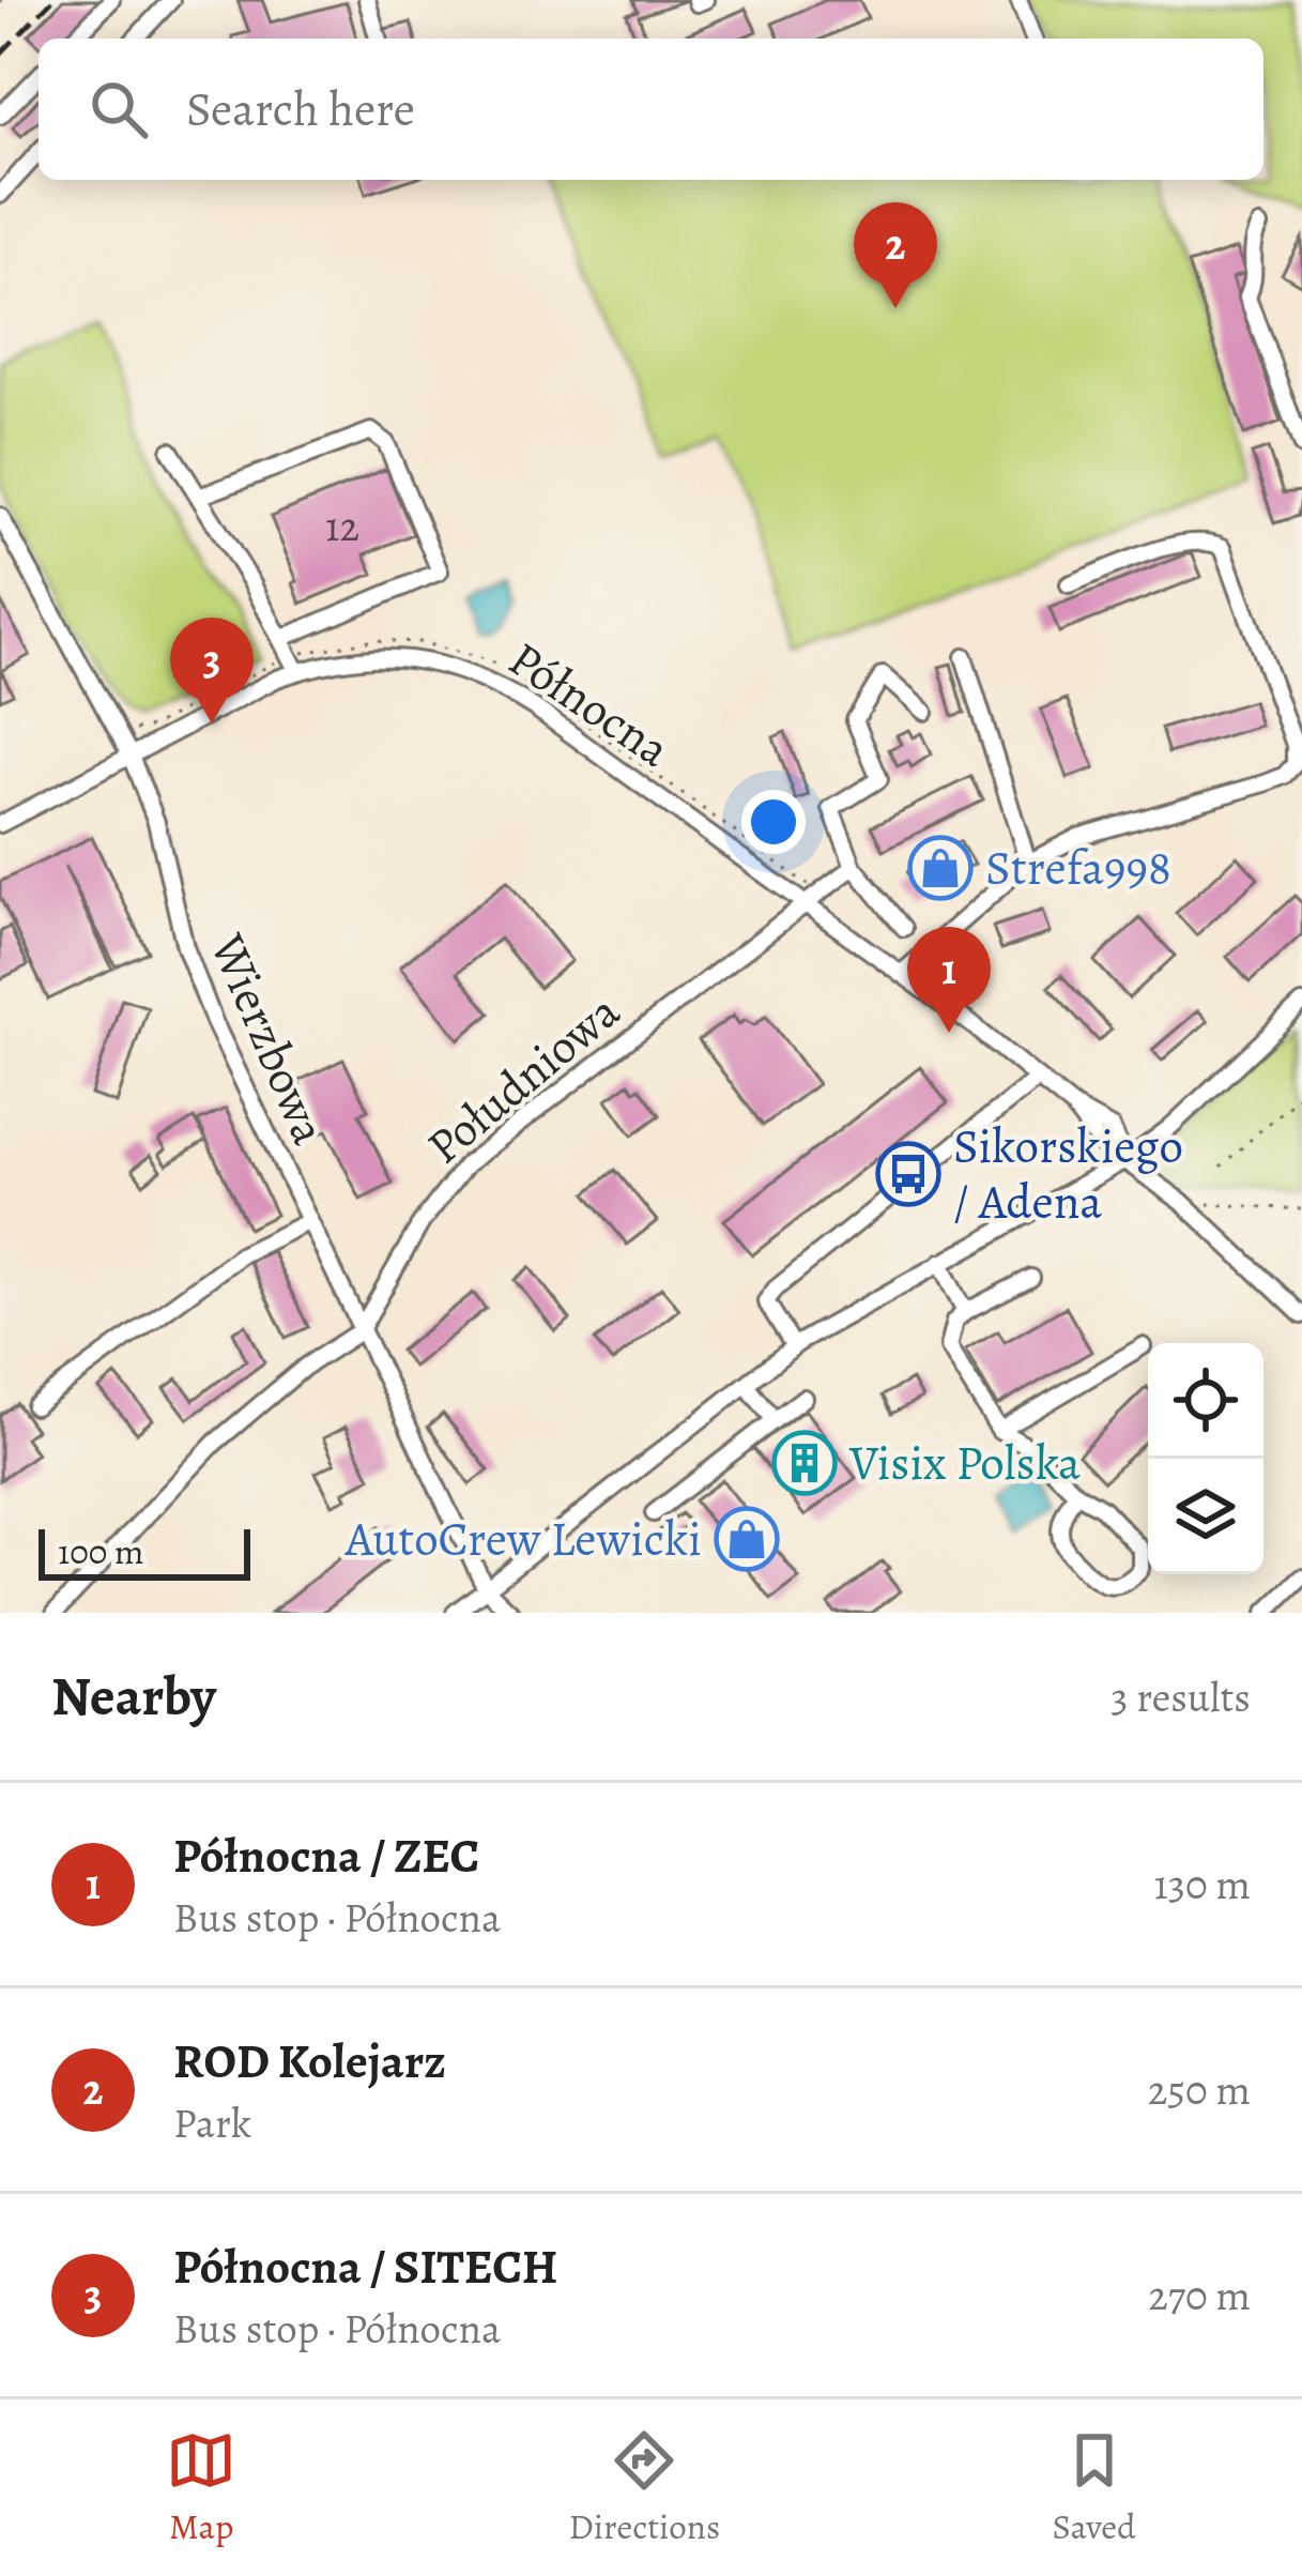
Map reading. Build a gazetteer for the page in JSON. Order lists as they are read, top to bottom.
{
  "streets": {
    "street": ["Północna", "Wierzbowa", "Południowa"]
  },
  "crossings": [
    ["Północna", "Wierzbowa"],
    ["Północna", "Południowa"],
    ["Wierzbowa", "Południowa"]
  ],
  "places": {
    "shop": ["Strefa998", "AutoCrew Lewicki"],
    "bus stop": ["Sikorskiego / Adena"],
    "building": ["Visix Polska"]
  },
  "house_numbers": ["12"],
  "scale_bar": "100 m",
  "page": {
    "search": "Search here",
    "pins": ["2", "3", "1"],
    "scale": "100 m",
    "heading": ["Nearby", "3 results"],
    "list": [
      {
        "mark": "1",
        "name": "Północna / ZEC",
        "note": "Bus stop · Północna",
        "value": "130 m"
      },
      {
        "mark": "2",
        "name": "ROD Kolejarz",
        "note": "Park",
        "value": "250 m"
      },
      {
        "mark": "3",
        "name": "Północna / SITECH",
        "note": "Bus stop · Północna",
        "value": "270 m"
      }
    ],
    "nav": ["Map", "Directions", "Saved"]
  }
}
